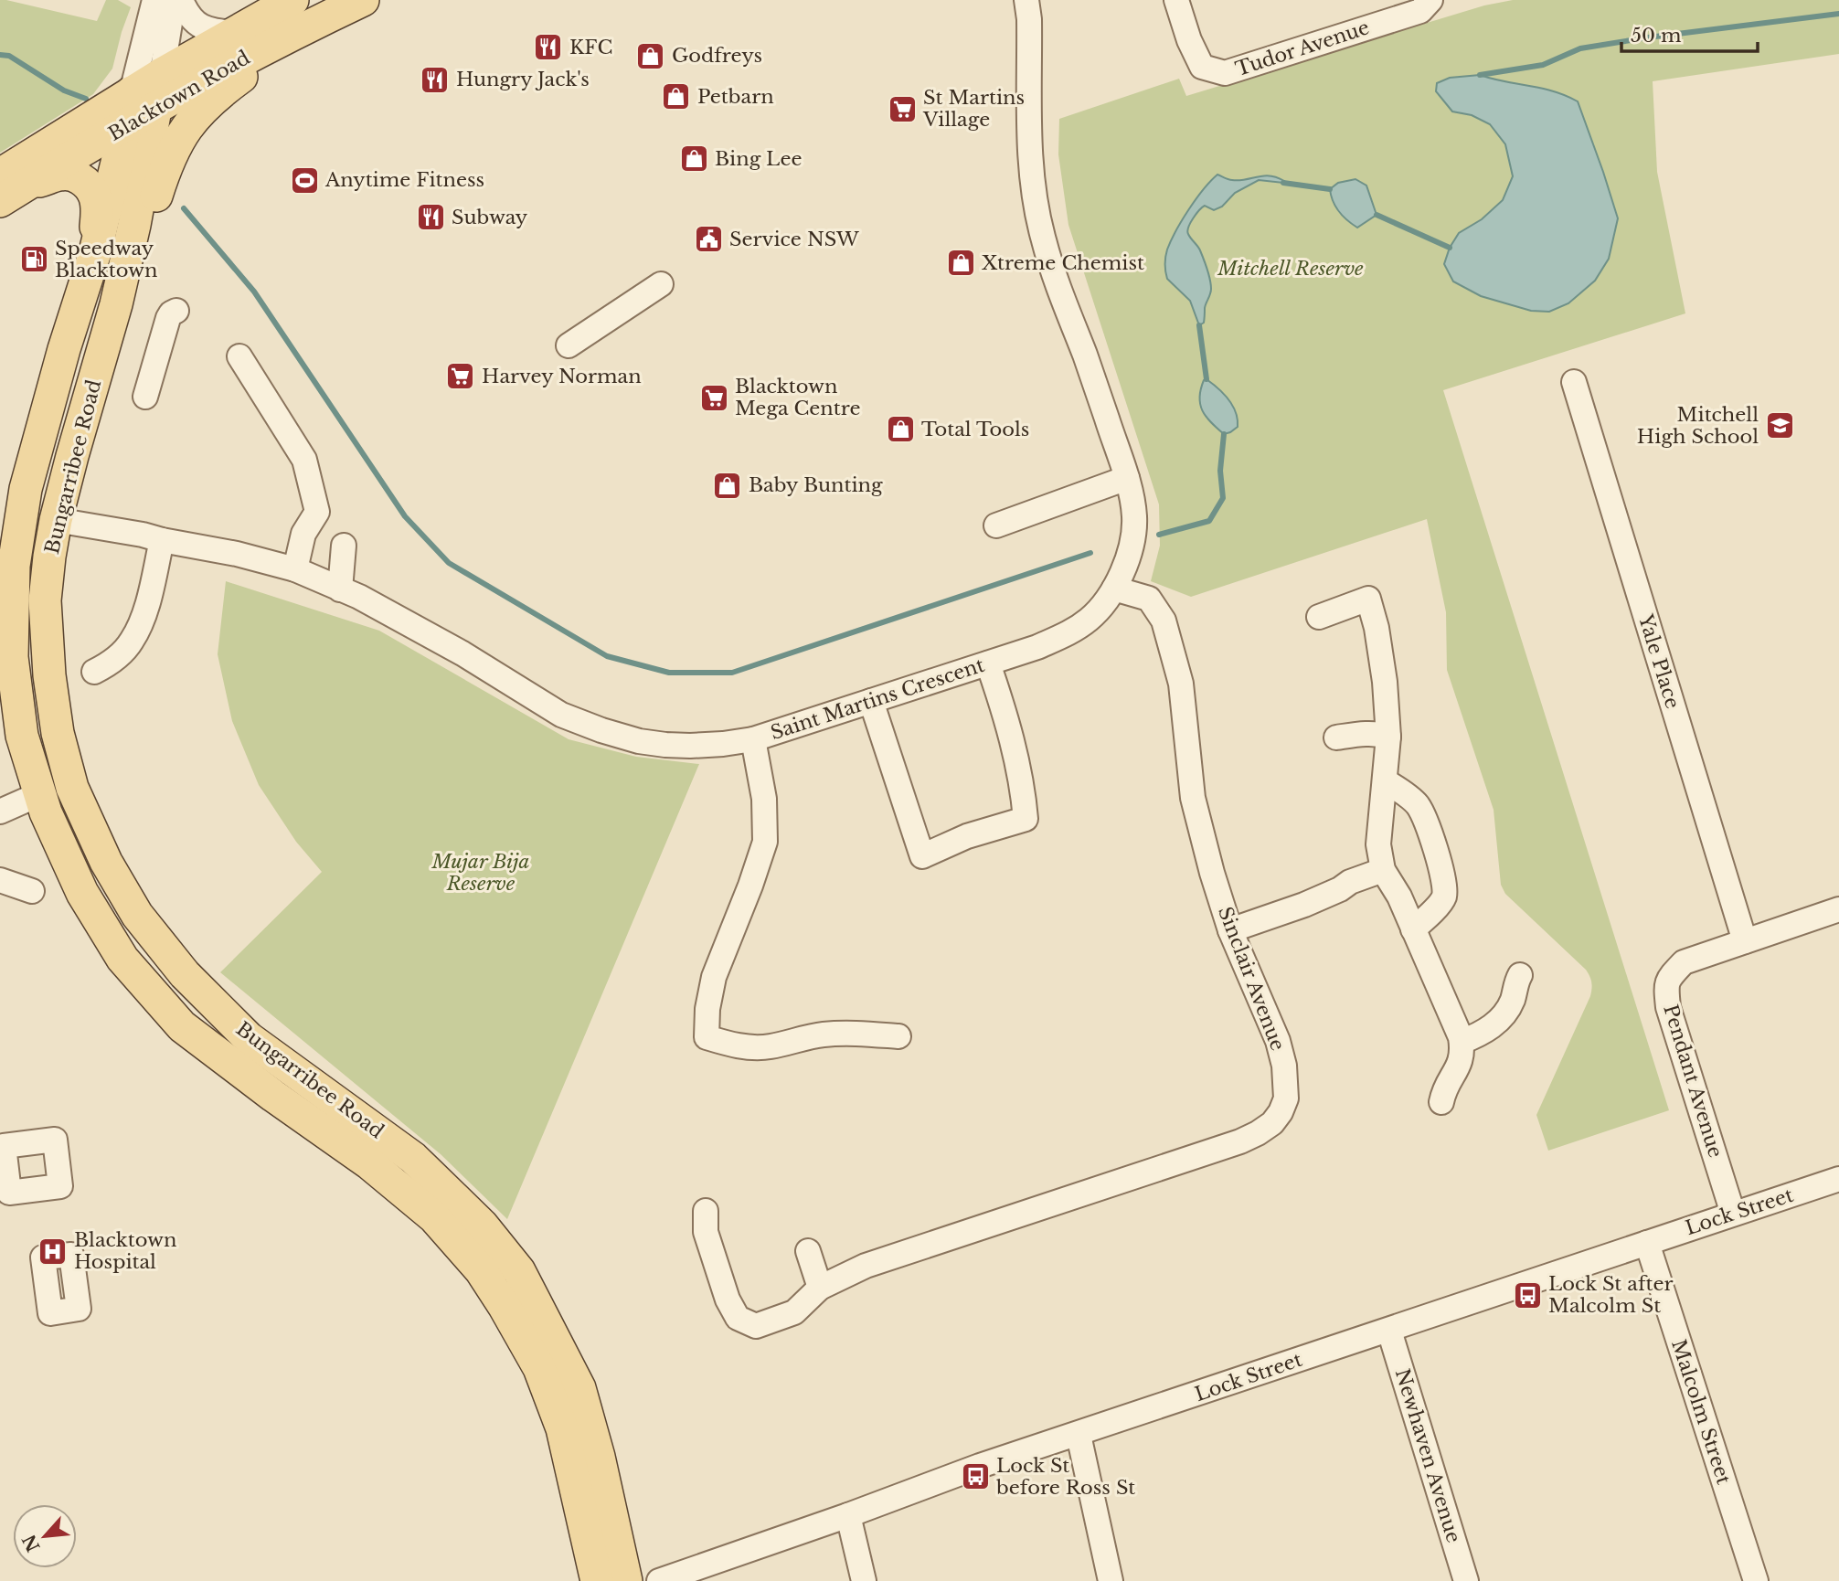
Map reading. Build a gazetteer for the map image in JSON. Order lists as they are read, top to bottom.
{
  "streets": {
    "main road": ["Blacktown Road", "Bungarribee Road"],
    "street": [
      "Tudor Avenue",
      "Yale Place",
      "Saint Martins Crescent",
      "Sinclair Avenue",
      "Pendant Avenue",
      "Lock Street",
      "Malcolm Street",
      "Newhaven Avenue"
    ]
  },
  "crossings": [
    ["Blacktown Road", "Bungarribee Road"],
    ["Bungarribee Road", "Saint Martins Crescent"],
    ["Yale Place", "Pendant Avenue"],
    ["Saint Martins Crescent", "Sinclair Avenue"],
    ["Pendant Avenue", "Lock Street"],
    ["Lock Street", "Malcolm Street"],
    ["Lock Street", "Newhaven Avenue"]
  ],
  "parks": ["Mitchell Reserve", "Mujar Bija Reserve"],
  "places": {
    "restaurant": ["KFC", "Hungry Jack's", "Subway"],
    "shop": [
      "Godfreys",
      "Petbarn",
      "Bing Lee",
      "Xtreme Chemist",
      "Total Tools",
      "Baby Bunting"
    ],
    "supermarket": ["St Martins Village", "Harvey Norman", "Blacktown Mega Centre"],
    "sports": ["Anytime Fitness"],
    "public building": ["Service NSW"],
    "fuel station": ["Speedway Blacktown"],
    "school or university": ["Mitchell High School"],
    "hospital": ["Blacktown Hospital"],
    "bus stop": ["Lock St after Malcolm St", "Lock St before Ross St"]
  },
  "scale_bar": "50 m",
  "north": "bottom left"
}
